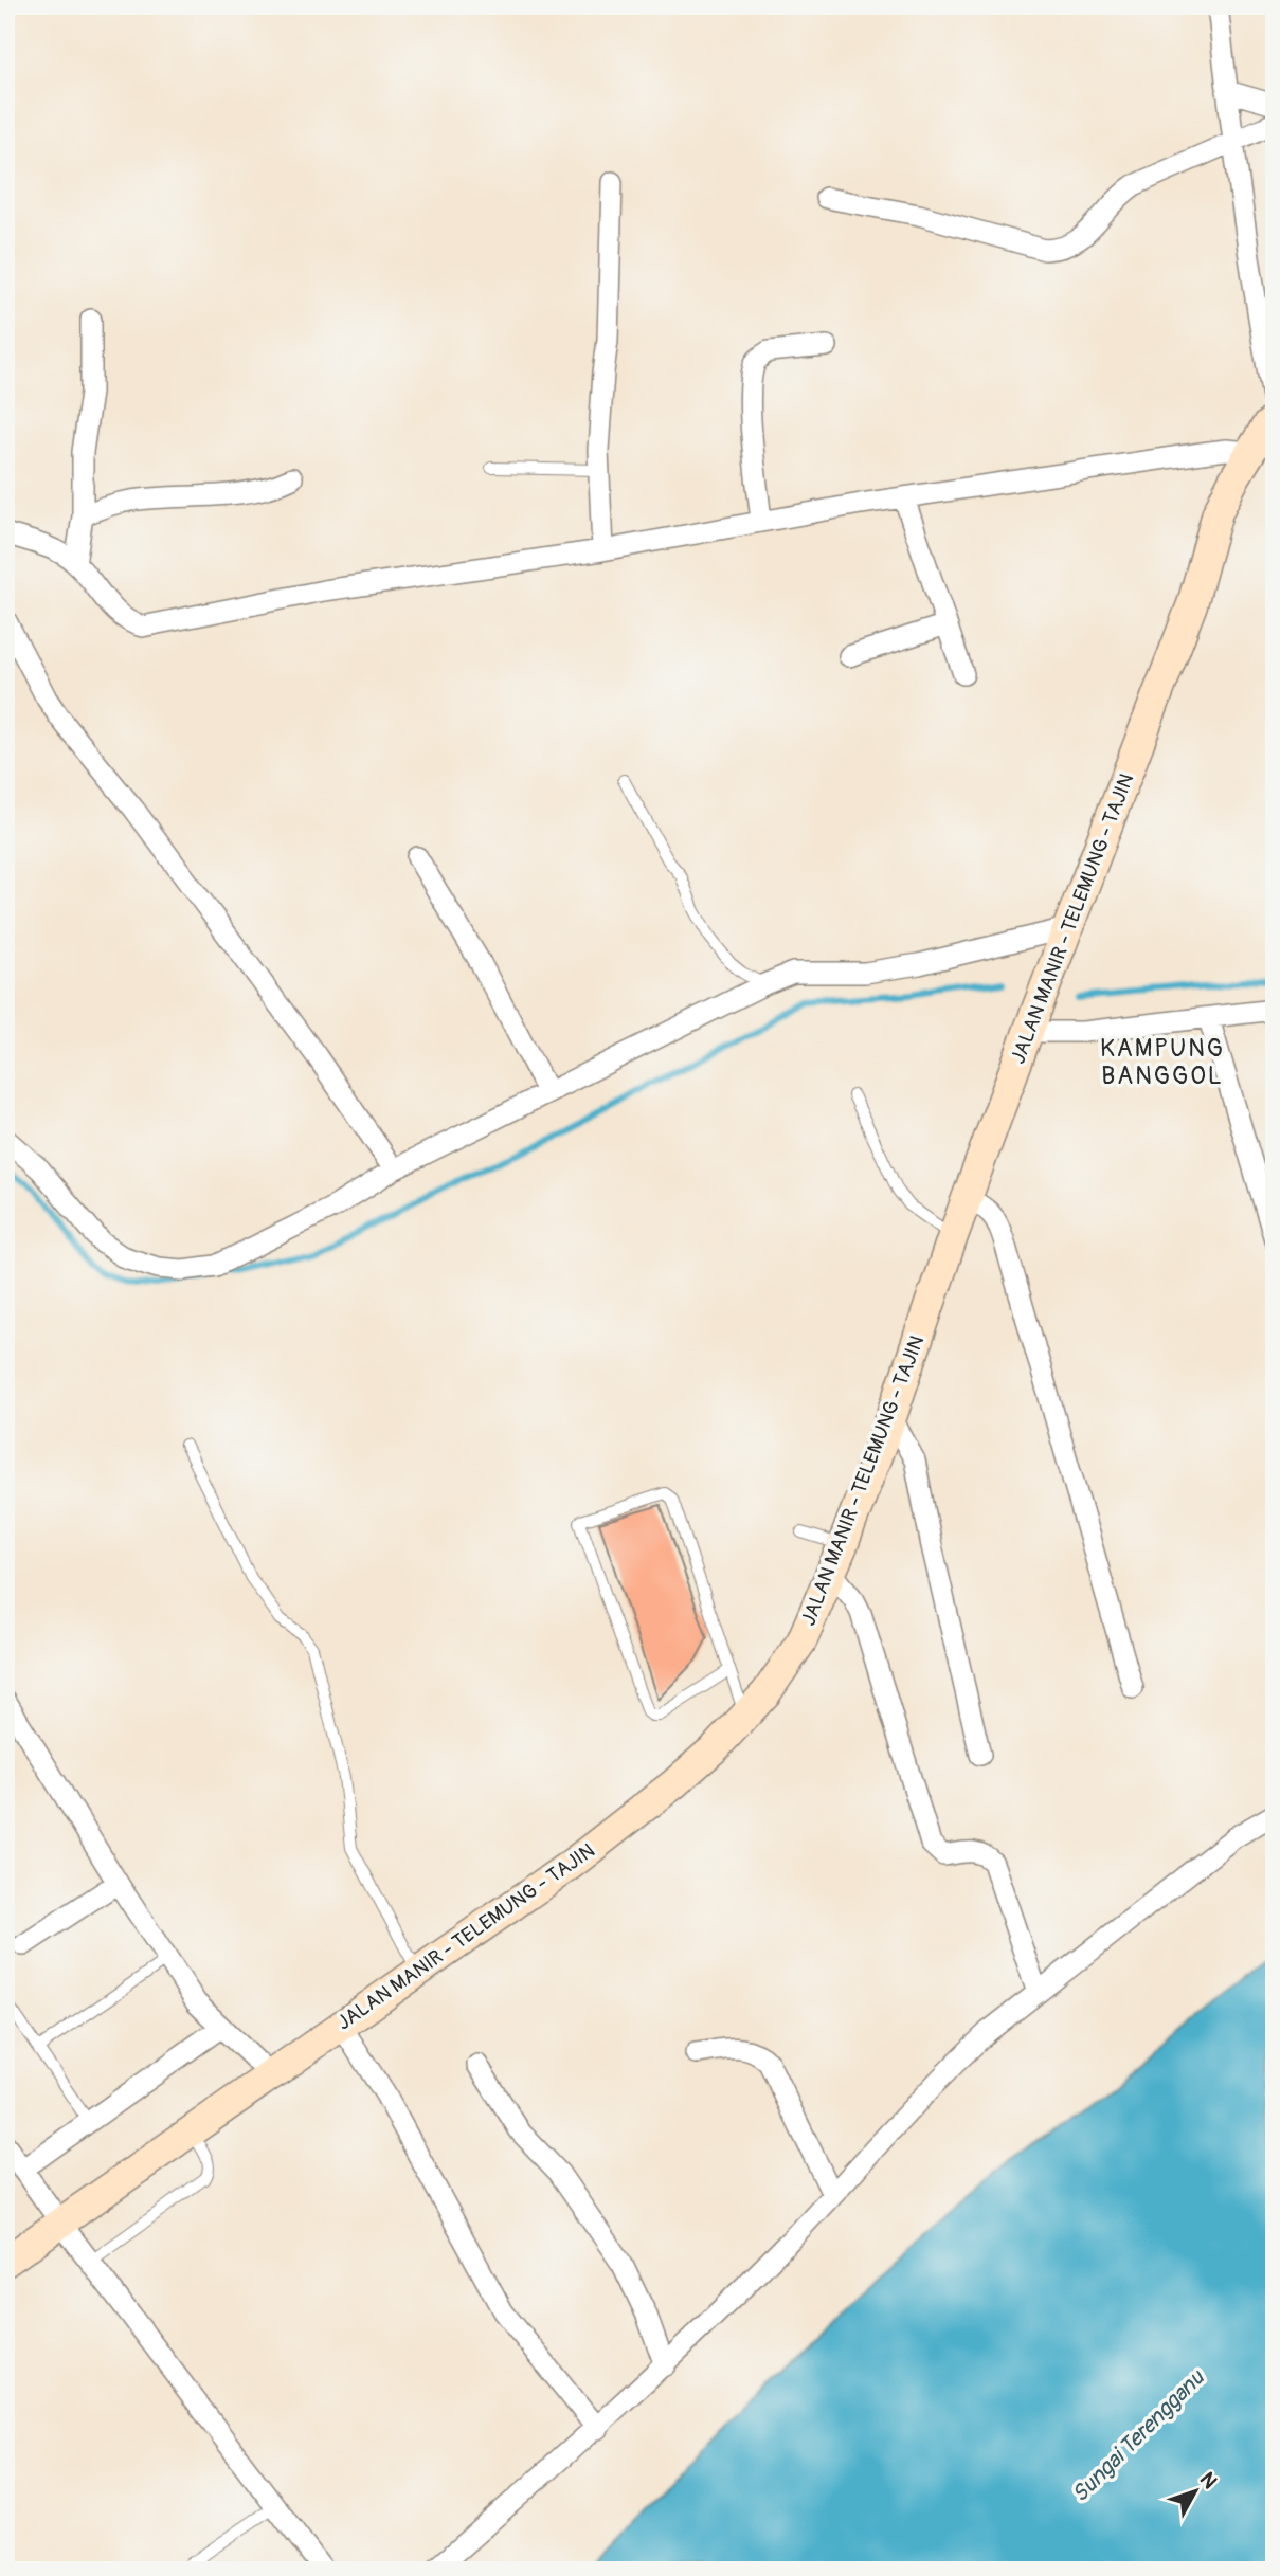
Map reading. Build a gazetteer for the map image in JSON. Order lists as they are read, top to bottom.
{
  "streets": {
    "main road": ["JALAN MANIR - TELEMUNG - TAJIN"]
  },
  "districts": ["KAMPUNG BANGGOL"],
  "water": ["Sungai Terengganu"],
  "north": "top right"
}
